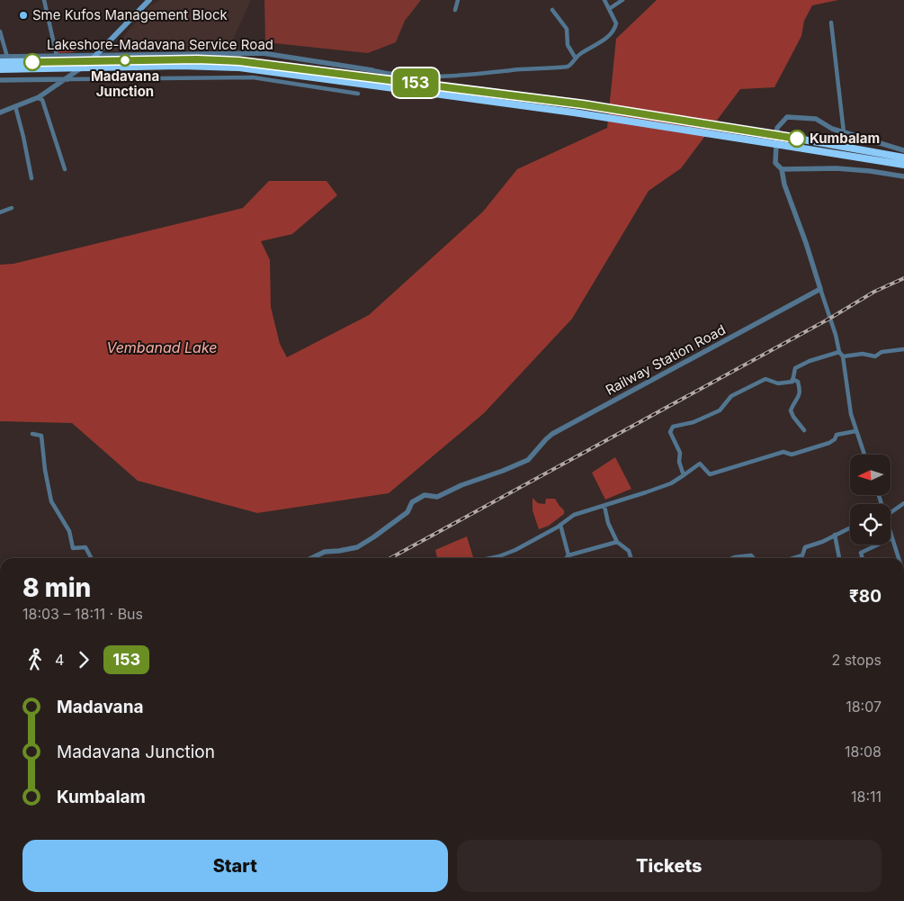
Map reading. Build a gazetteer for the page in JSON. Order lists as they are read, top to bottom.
{
  "streets": {
    "street": ["Lakeshore-Madavana Service Road", "Railway Station Road"]
  },
  "water": ["Vembanad Lake"],
  "places": ["Sme Kufos Management Block", "Madavana Junction", "Kumbalam"],
  "lines": ["bus line 153"],
  "north": "left",
  "page": {
    "on_map": "153",
    "heading": ["8 min", "18:03 – 18:11 · Bus", "₹80"],
    "legs": ["4", "153", "2 stops"],
    "list": [
      {
        "name": "Madavana",
        "value": "18:07"
      },
      {
        "name": "Madavana Junction",
        "value": "18:08"
      },
      {
        "name": "Kumbalam",
        "value": "18:11"
      }
    ],
    "buttons": ["Start", "Tickets"]
  }
}
